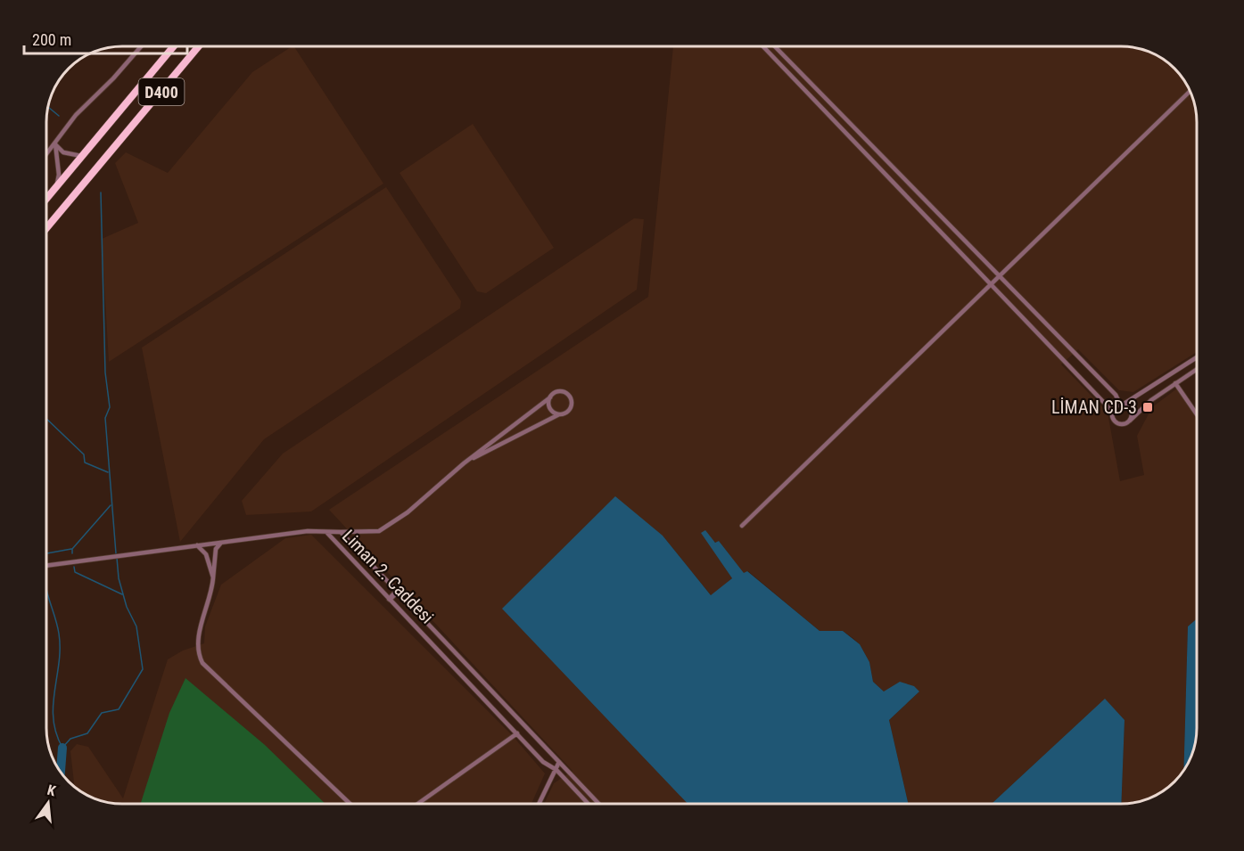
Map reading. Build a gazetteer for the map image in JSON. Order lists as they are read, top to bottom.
{
  "streets": {
    "highway": ["D400"],
    "street": ["Liman 2. Caddesi"]
  },
  "places": {
    "transit": ["LİMAN CD-3"]
  },
  "scale_bar": "200 m",
  "north": "top"
}
